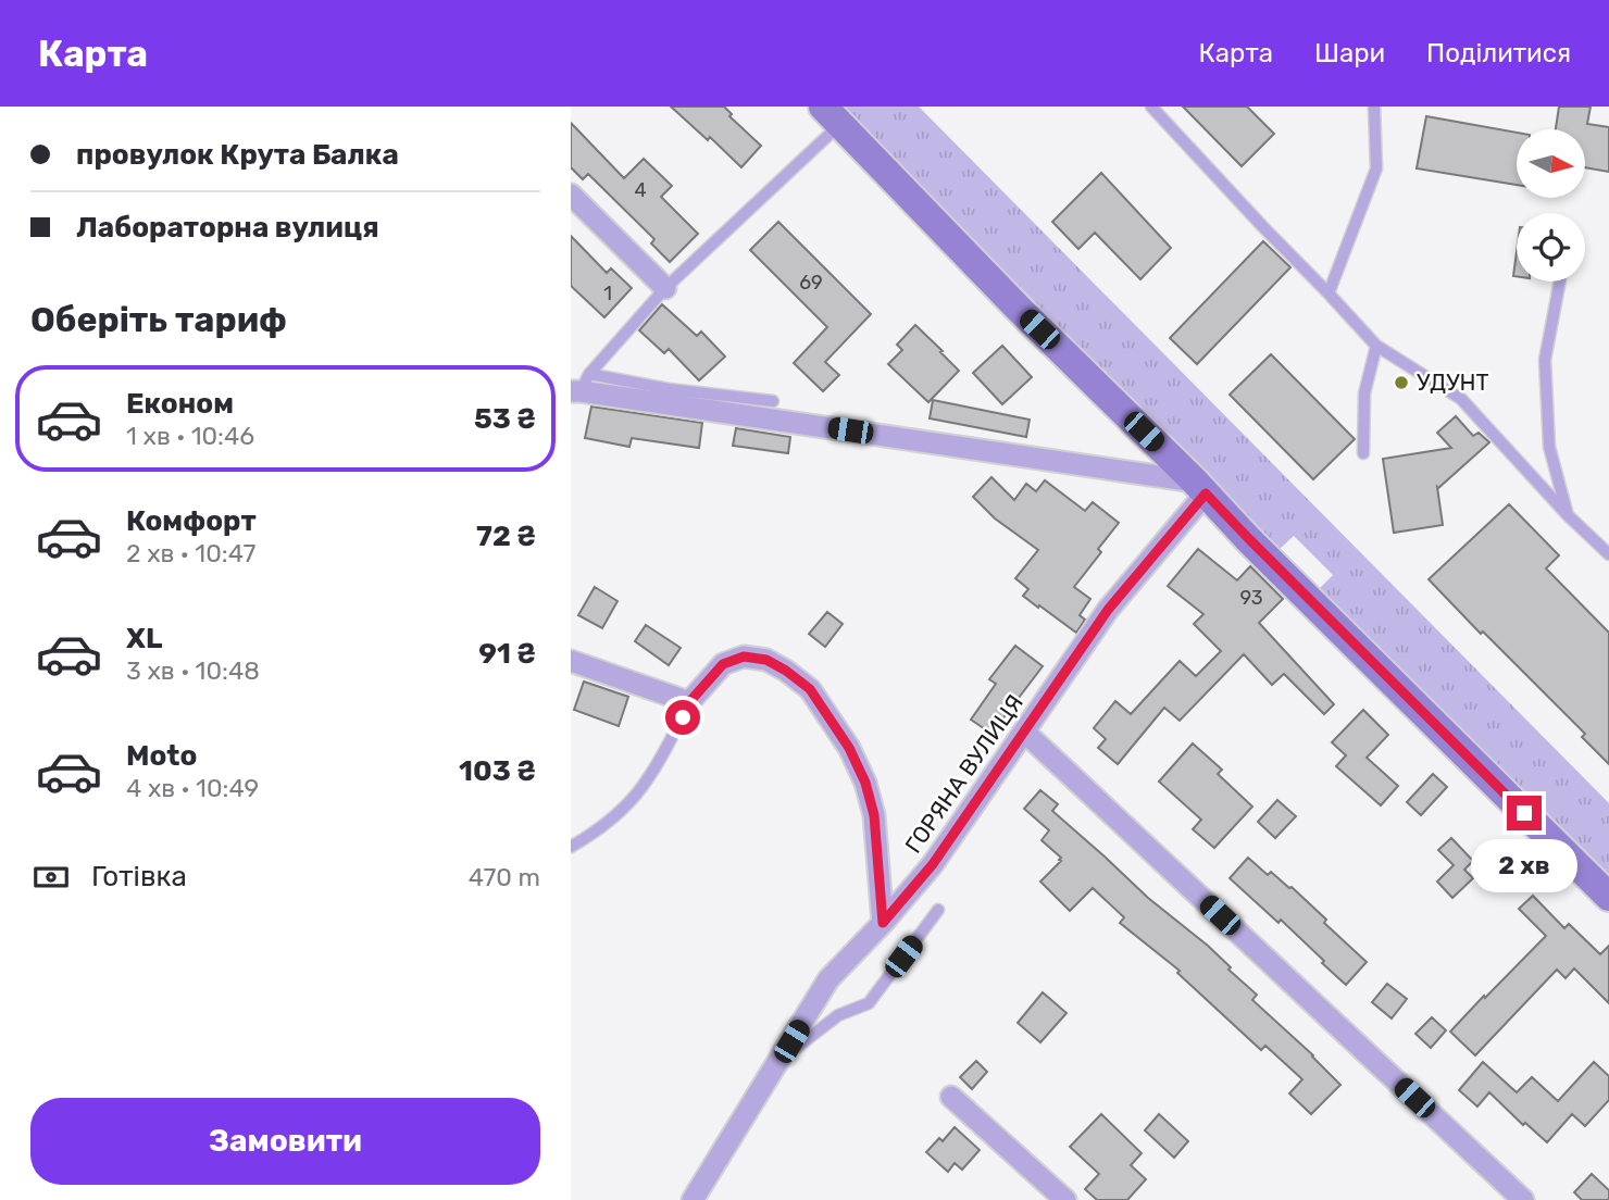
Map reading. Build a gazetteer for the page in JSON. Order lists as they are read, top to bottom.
{
  "streets": {
    "street": ["ГОРЯНА ВУЛИЦЯ"]
  },
  "places": ["УДУНТ"],
  "house_numbers": [
    "4",
    "69",
    "1",
    "93"
  ],
  "north": "right",
  "page": {
    "header": "Карта",
    "nav": ["Карта", "Шари", "Поділитися"],
    "banner": ["провулок Крута Балка", "Лабораторна вулиця"],
    "heading": "Оберіть тариф",
    "list": [
      {
        "name": "Економ",
        "note": "1 хв · 10:46",
        "value": "53 ₴"
      },
      {
        "name": "Комфорт",
        "note": "2 хв · 10:47",
        "value": "72 ₴"
      },
      {
        "name": "XL",
        "note": "3 хв · 10:48",
        "value": "91 ₴"
      },
      {
        "name": "Moto",
        "note": "4 хв · 10:49",
        "value": "103 ₴"
      }
    ],
    "pay": ["Готівка", "470 m"],
    "bubble": "2 хв",
    "buttons": "Замовити"
  }
}
